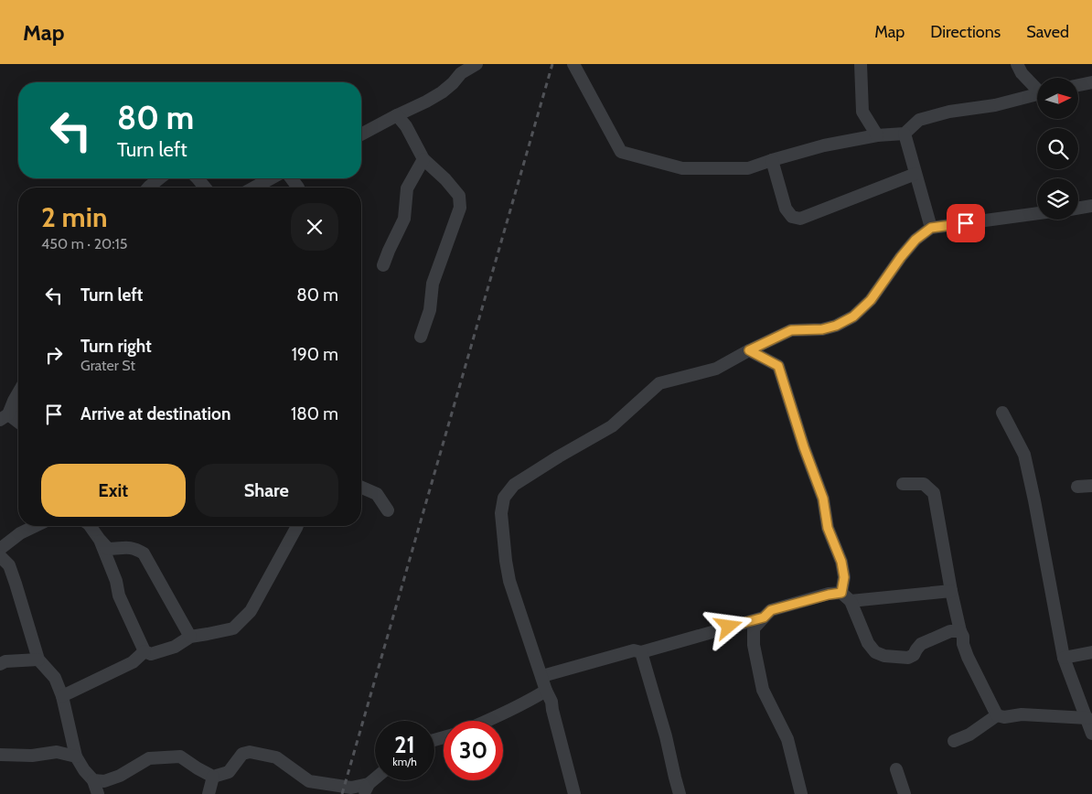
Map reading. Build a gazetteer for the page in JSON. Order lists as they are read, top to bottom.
{
  "north": "right",
  "page": {
    "header": "Map",
    "nav": ["Map", "Directions", "Saved"],
    "turn": ["80 m", "Turn left"],
    "heading": ["2 min", "450 m · 20:15"],
    "list": [
      {
        "name": "Turn left",
        "value": "80 m"
      },
      {
        "name": "Turn right",
        "note": "Grater St",
        "value": "190 m"
      },
      {
        "name": "Arrive at destination",
        "value": "180 m"
      }
    ],
    "buttons": ["Exit", "Share"],
    "speed": "21 km/h",
    "limit": "30"
  }
}
